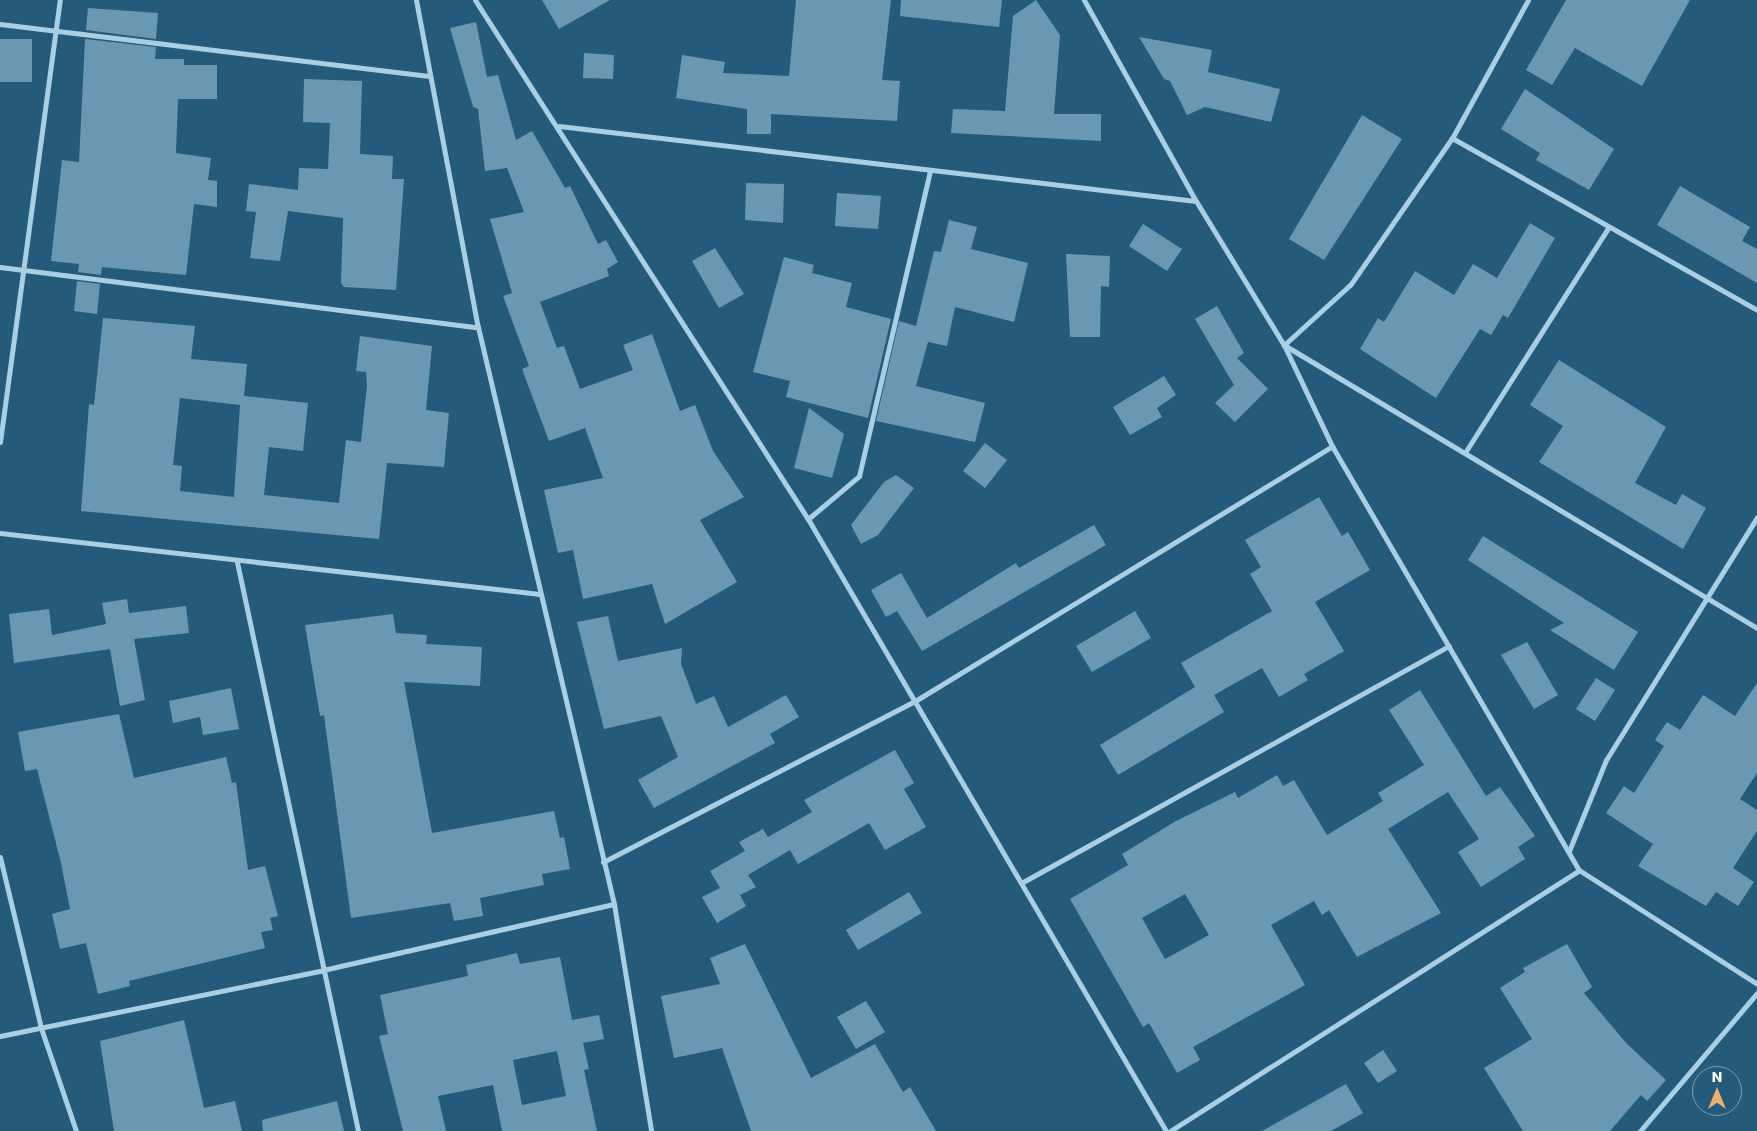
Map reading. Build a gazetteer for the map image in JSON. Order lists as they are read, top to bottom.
{
  "north": "top"
}
